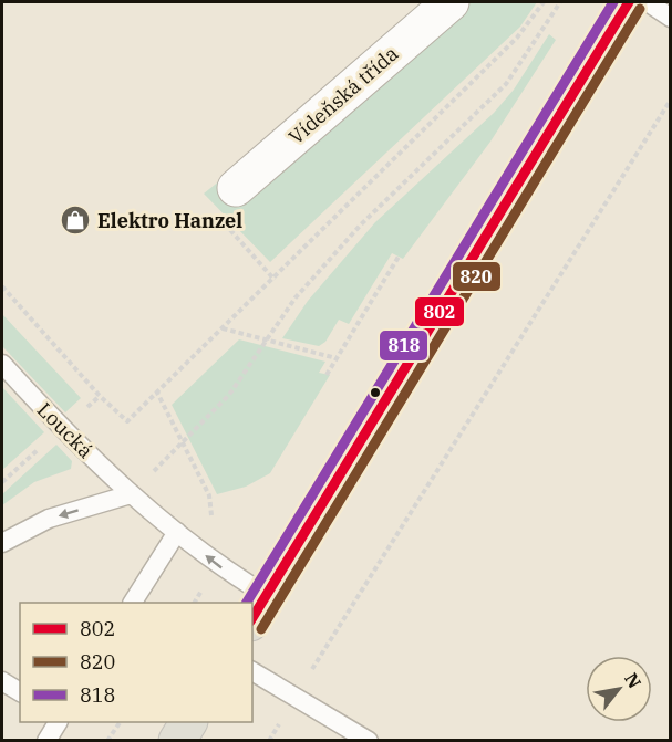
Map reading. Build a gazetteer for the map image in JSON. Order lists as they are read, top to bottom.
{
  "streets": {
    "street": ["Vídeňská třída"],
    "lane": ["Loucká"]
  },
  "places": {
    "shop": ["Elektro Hanzel"]
  },
  "lines": ["transit line 802", "transit line 818", "transit line 820"],
  "legend": ["802", "820", "818"],
  "north": "top right"
}
